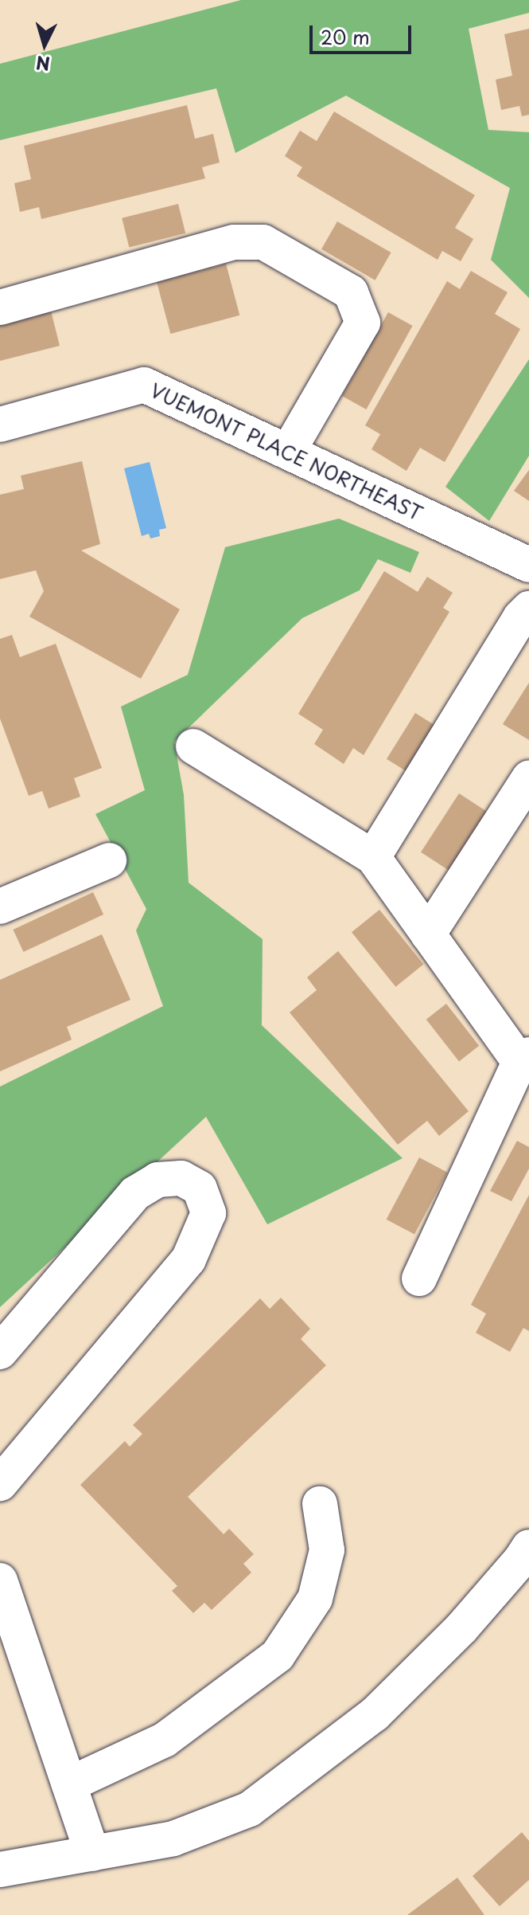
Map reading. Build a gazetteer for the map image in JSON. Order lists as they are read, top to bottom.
{
  "streets": {
    "street": ["VUEMONT PLACE NORTHEAST"]
  },
  "scale_bar": "20 m",
  "north": "bottom"
}
